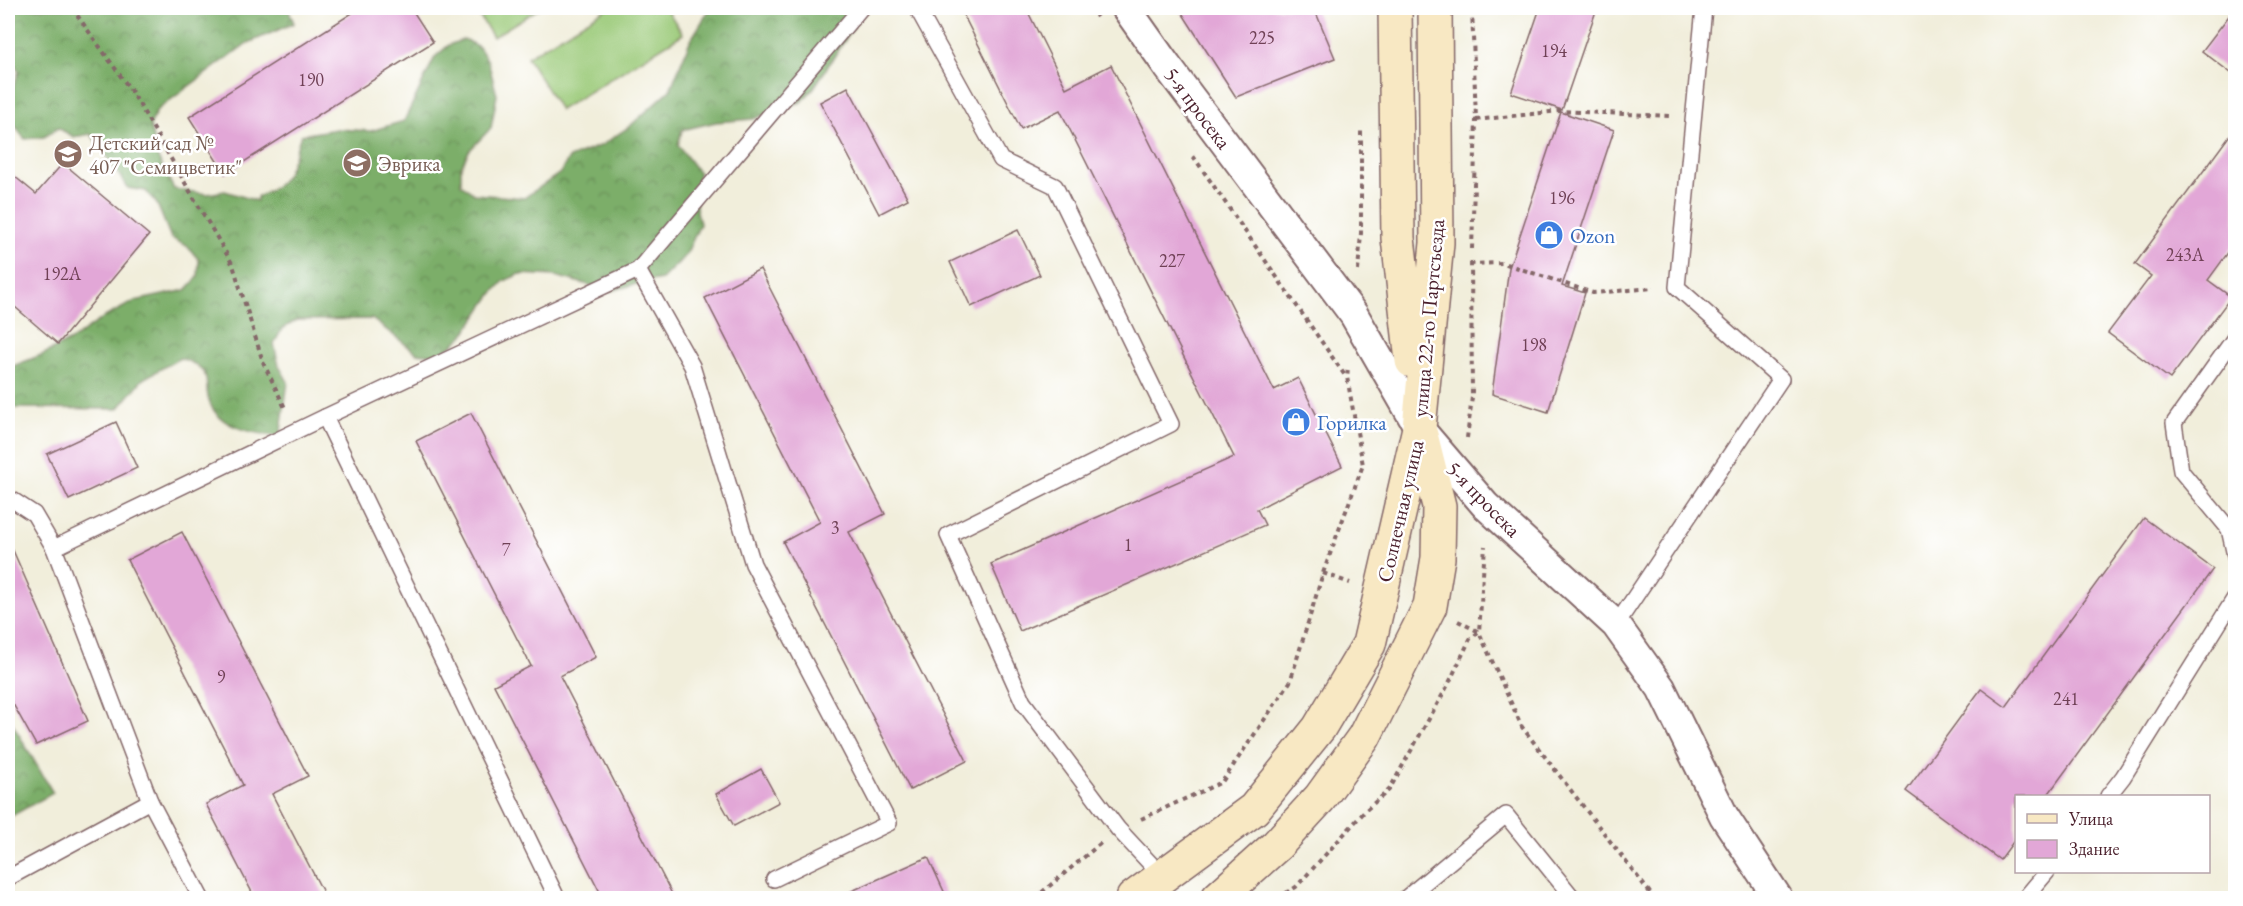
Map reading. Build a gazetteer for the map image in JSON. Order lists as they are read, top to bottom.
{
  "streets": {
    "main road": ["улица 22-го Партсъезда", "Солнечная улица"],
    "street": ["5-я просека"]
  },
  "crossings": [
    ["5-я просека", "улица 22-го Партсъезда"],
    ["5-я просека", "Солнечная улица"],
    ["улица 22-го Партсъезда", "Солнечная улица"]
  ],
  "places": {
    "school or university": ["Детский сад № 407 \"Семицветик\"", "Эврика"],
    "shop": ["Ozon", "Горилка"]
  },
  "house_numbers": [
    "225",
    "194",
    "190",
    "196",
    "243А",
    "227",
    "192А",
    "198",
    "3",
    "1",
    "7",
    "9",
    "241"
  ],
  "legend": ["Улица", "Здание"]
}
